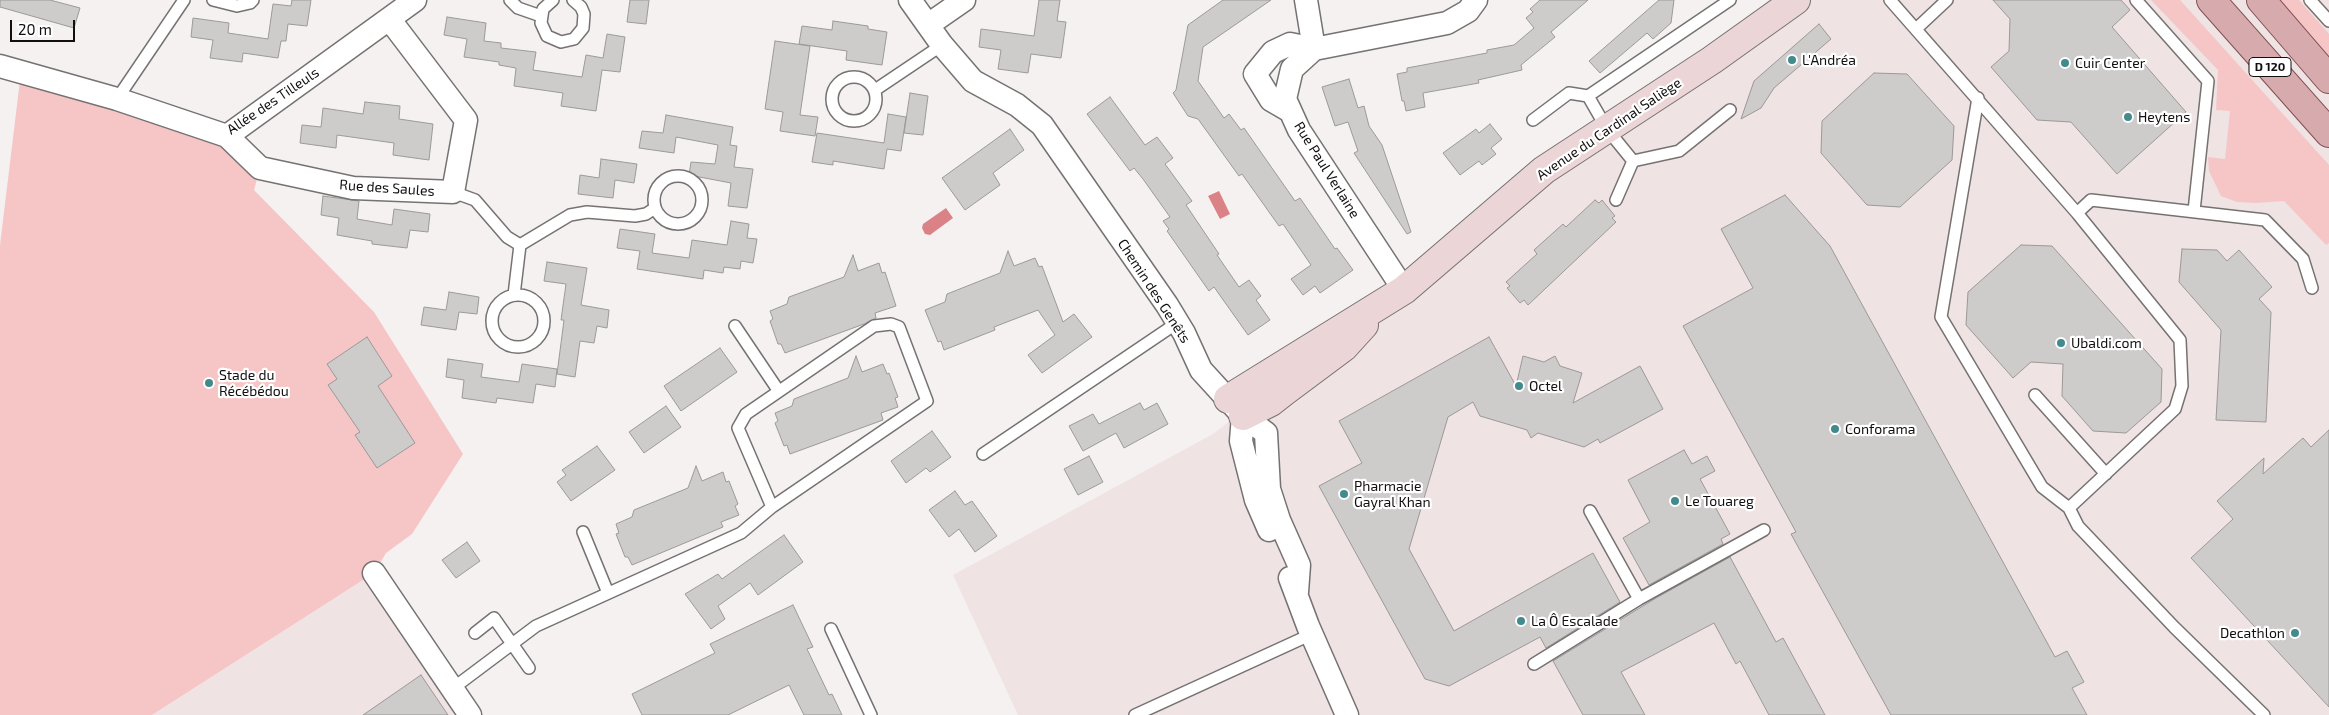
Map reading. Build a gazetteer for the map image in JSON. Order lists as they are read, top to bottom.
{
  "streets": {
    "main road": ["D 120", "Avenue du Cardinal Saliège"],
    "street": [
      "Allée des Tilleuls",
      "Rue Paul Verlaine",
      "Rue des Saules",
      "Chemin des Genêts"
    ]
  },
  "crossings": [
    ["Allée des Tilleuls", "Rue des Saules"],
    ["Avenue du Cardinal Saliège", "Rue Paul Verlaine"],
    ["Avenue du Cardinal Saliège", "Chemin des Genêts"]
  ],
  "places": [
    "L'Andréa",
    "Cuir Center",
    "Heytens",
    "Ubaldi.com",
    "Stade du Récébédou",
    "Octel",
    "Conforama",
    "Pharmacie Gayral Khan",
    "Le Touareg",
    "La Ô Escalade",
    "Decathlon"
  ],
  "scale_bar": "20 m"
}
